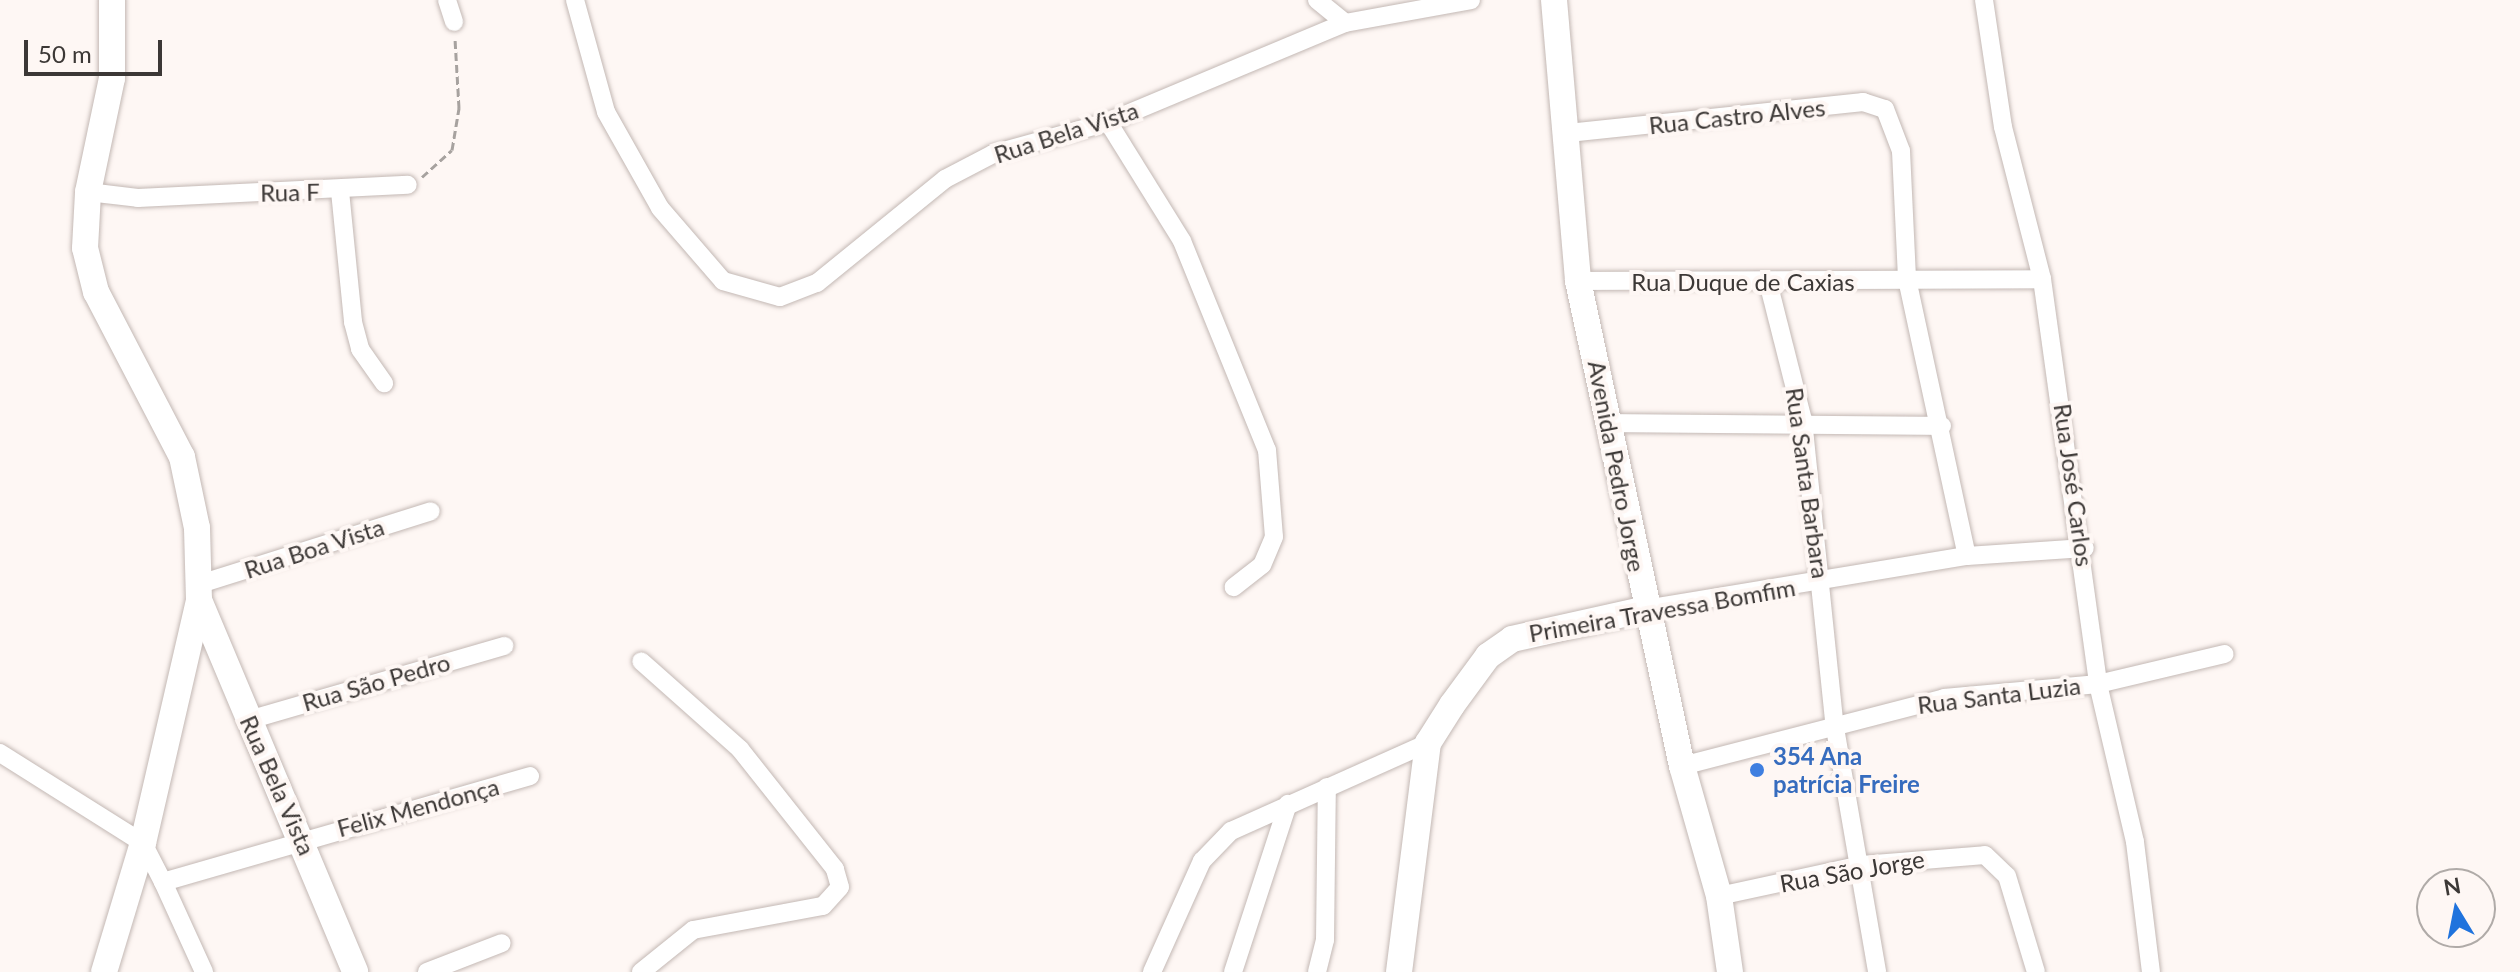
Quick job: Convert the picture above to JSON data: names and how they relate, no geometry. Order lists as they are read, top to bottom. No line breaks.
{"streets":{"street":["Rua Castro Alves","Rua Bela Vista","Rua F","Rua Duque de Caxias","Avenida Pedro Jorge","Rua Santa Barbara","Rua José Carlos","Rua Boa Vista","Primeira Travessa Bomfim","Rua São Pedro","Rua Santa Luzia","Felix Mendonça","Rua São Jorge"]},"crossings":[["Rua Castro Alves","Rua Duque de Caxias"],["Rua Castro Alves","Avenida Pedro Jorge"],["Rua Bela Vista","Rua Boa Vista"],["Rua Bela Vista","Rua São Pedro"],["Rua Bela Vista","Felix Mendonça"],["Rua Duque de Caxias","Avenida Pedro Jorge"],["Rua Duque de Caxias","Rua Santa Barbara"],["Rua Duque de Caxias","Rua José Carlos"],["Avenida Pedro Jorge","Primeira Travessa Bomfim"],["Avenida Pedro Jorge","Rua Santa Luzia"],["Avenida Pedro Jorge","Rua São Jorge"],["Rua Santa Barbara","Primeira Travessa Bomfim"],["Rua Santa Barbara","Rua Santa Luzia"],["Rua Santa Barbara","Rua São Jorge"],["Rua José Carlos","Primeira Travessa Bomfim"],["Rua José Carlos","Rua Santa Luzia"]],"places":["354 Ana patrícia Freire"],"scale_bar":"50 m","north":"top"}
